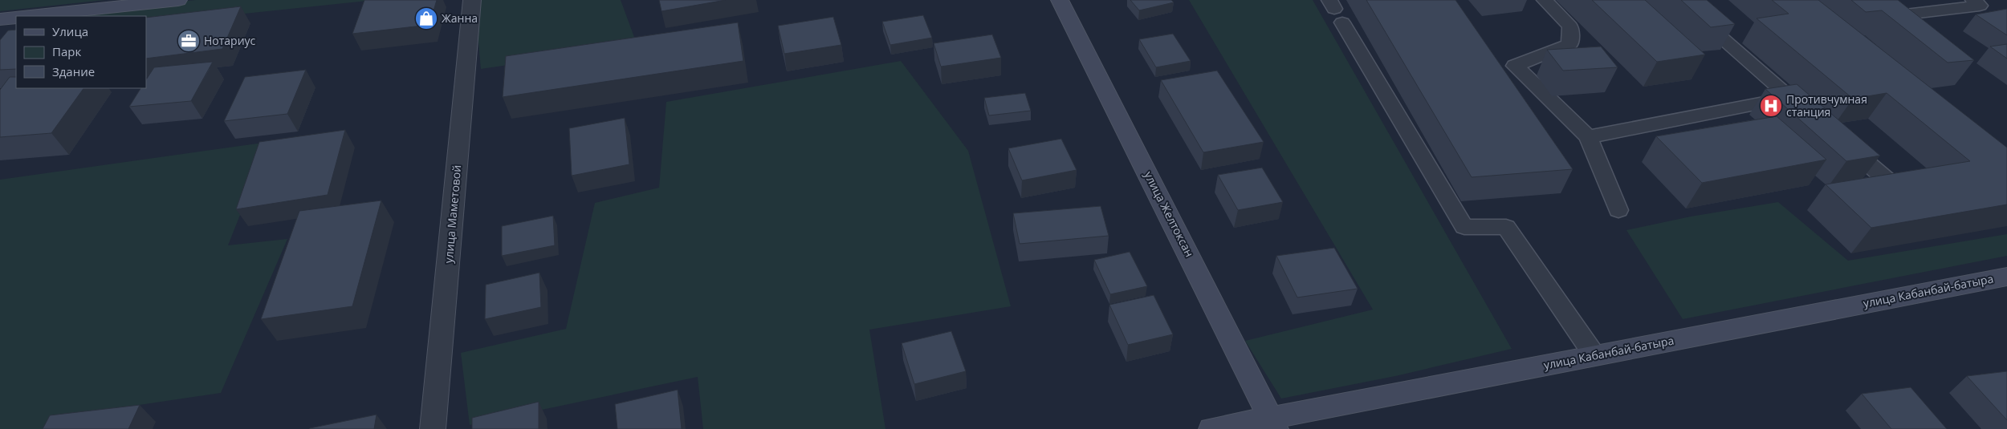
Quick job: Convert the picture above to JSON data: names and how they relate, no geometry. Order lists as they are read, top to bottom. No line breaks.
{"streets":{"main road":["улица Желтоксан","улица Кабанбай-батыра"],"street":["улица Маметовой"]},"crossings":[["улица Желтоксан","улица Кабанбай-батыра"]],"places":{"shop":["Жанна"],"office":["Нотариус"],"hospital":["Противчумная станция"]},"legend":["Улица","Парк","Здание"]}
